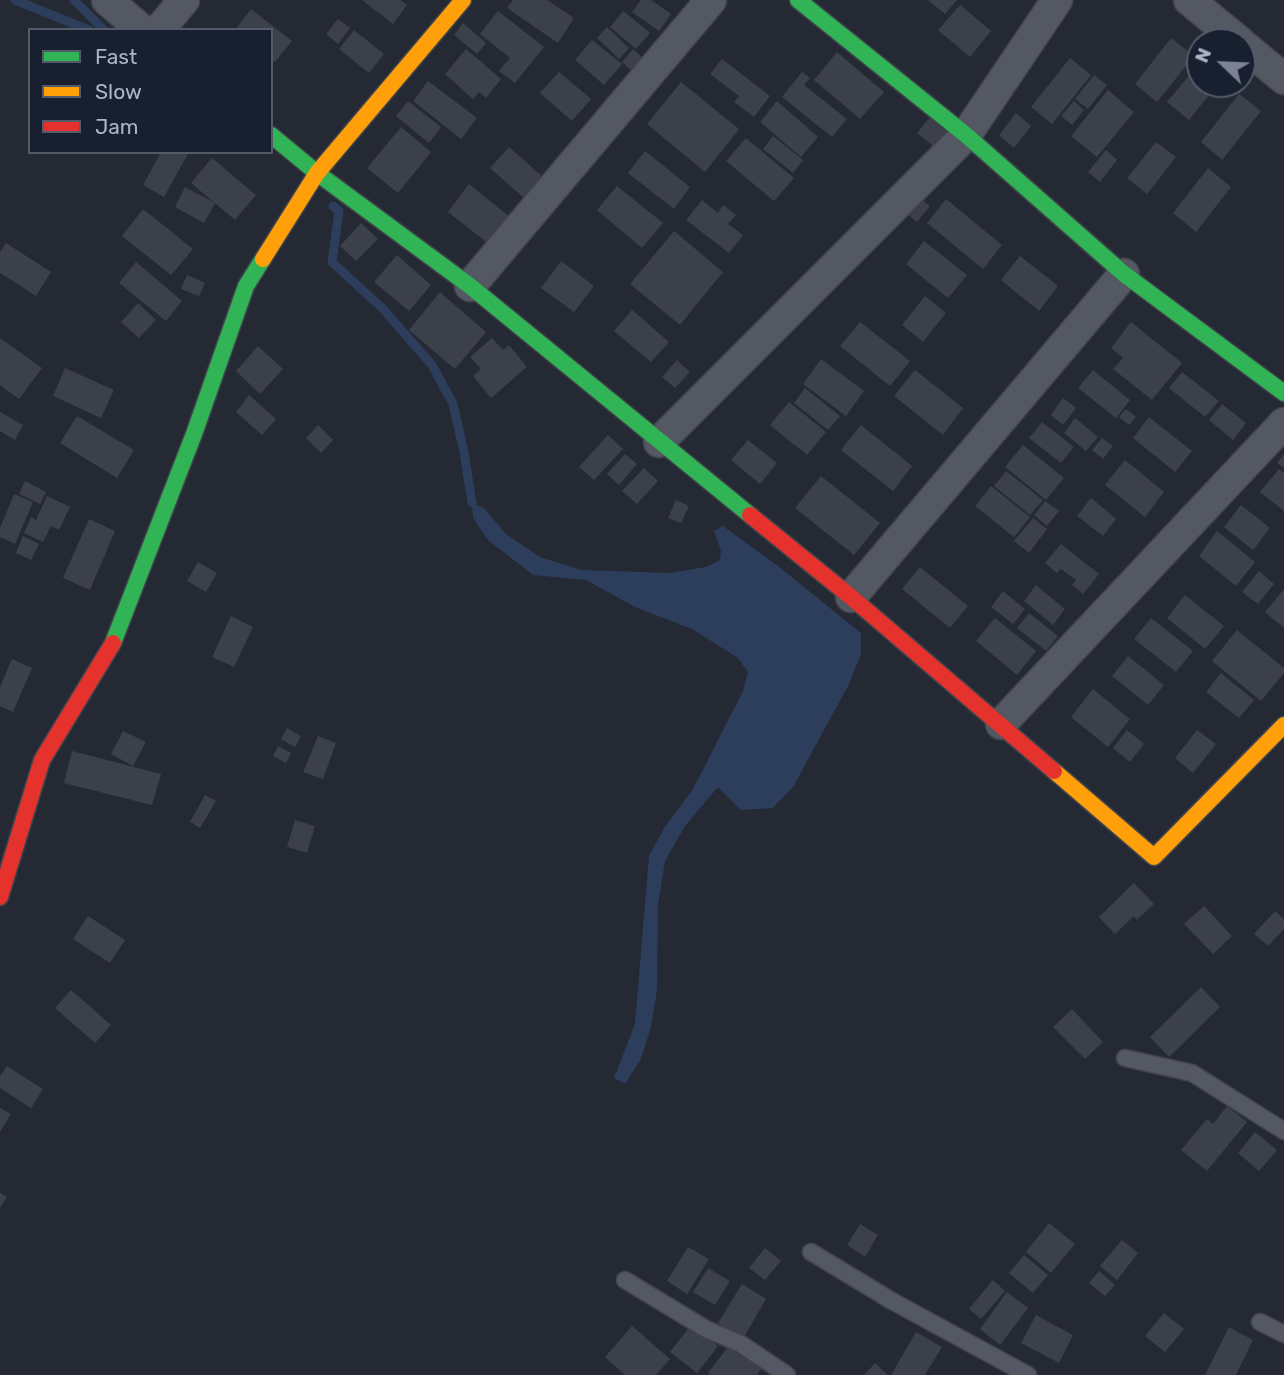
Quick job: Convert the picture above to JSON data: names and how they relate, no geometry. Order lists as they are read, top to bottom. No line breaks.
{"legend":["Fast","Slow","Jam"],"north":"top left"}
